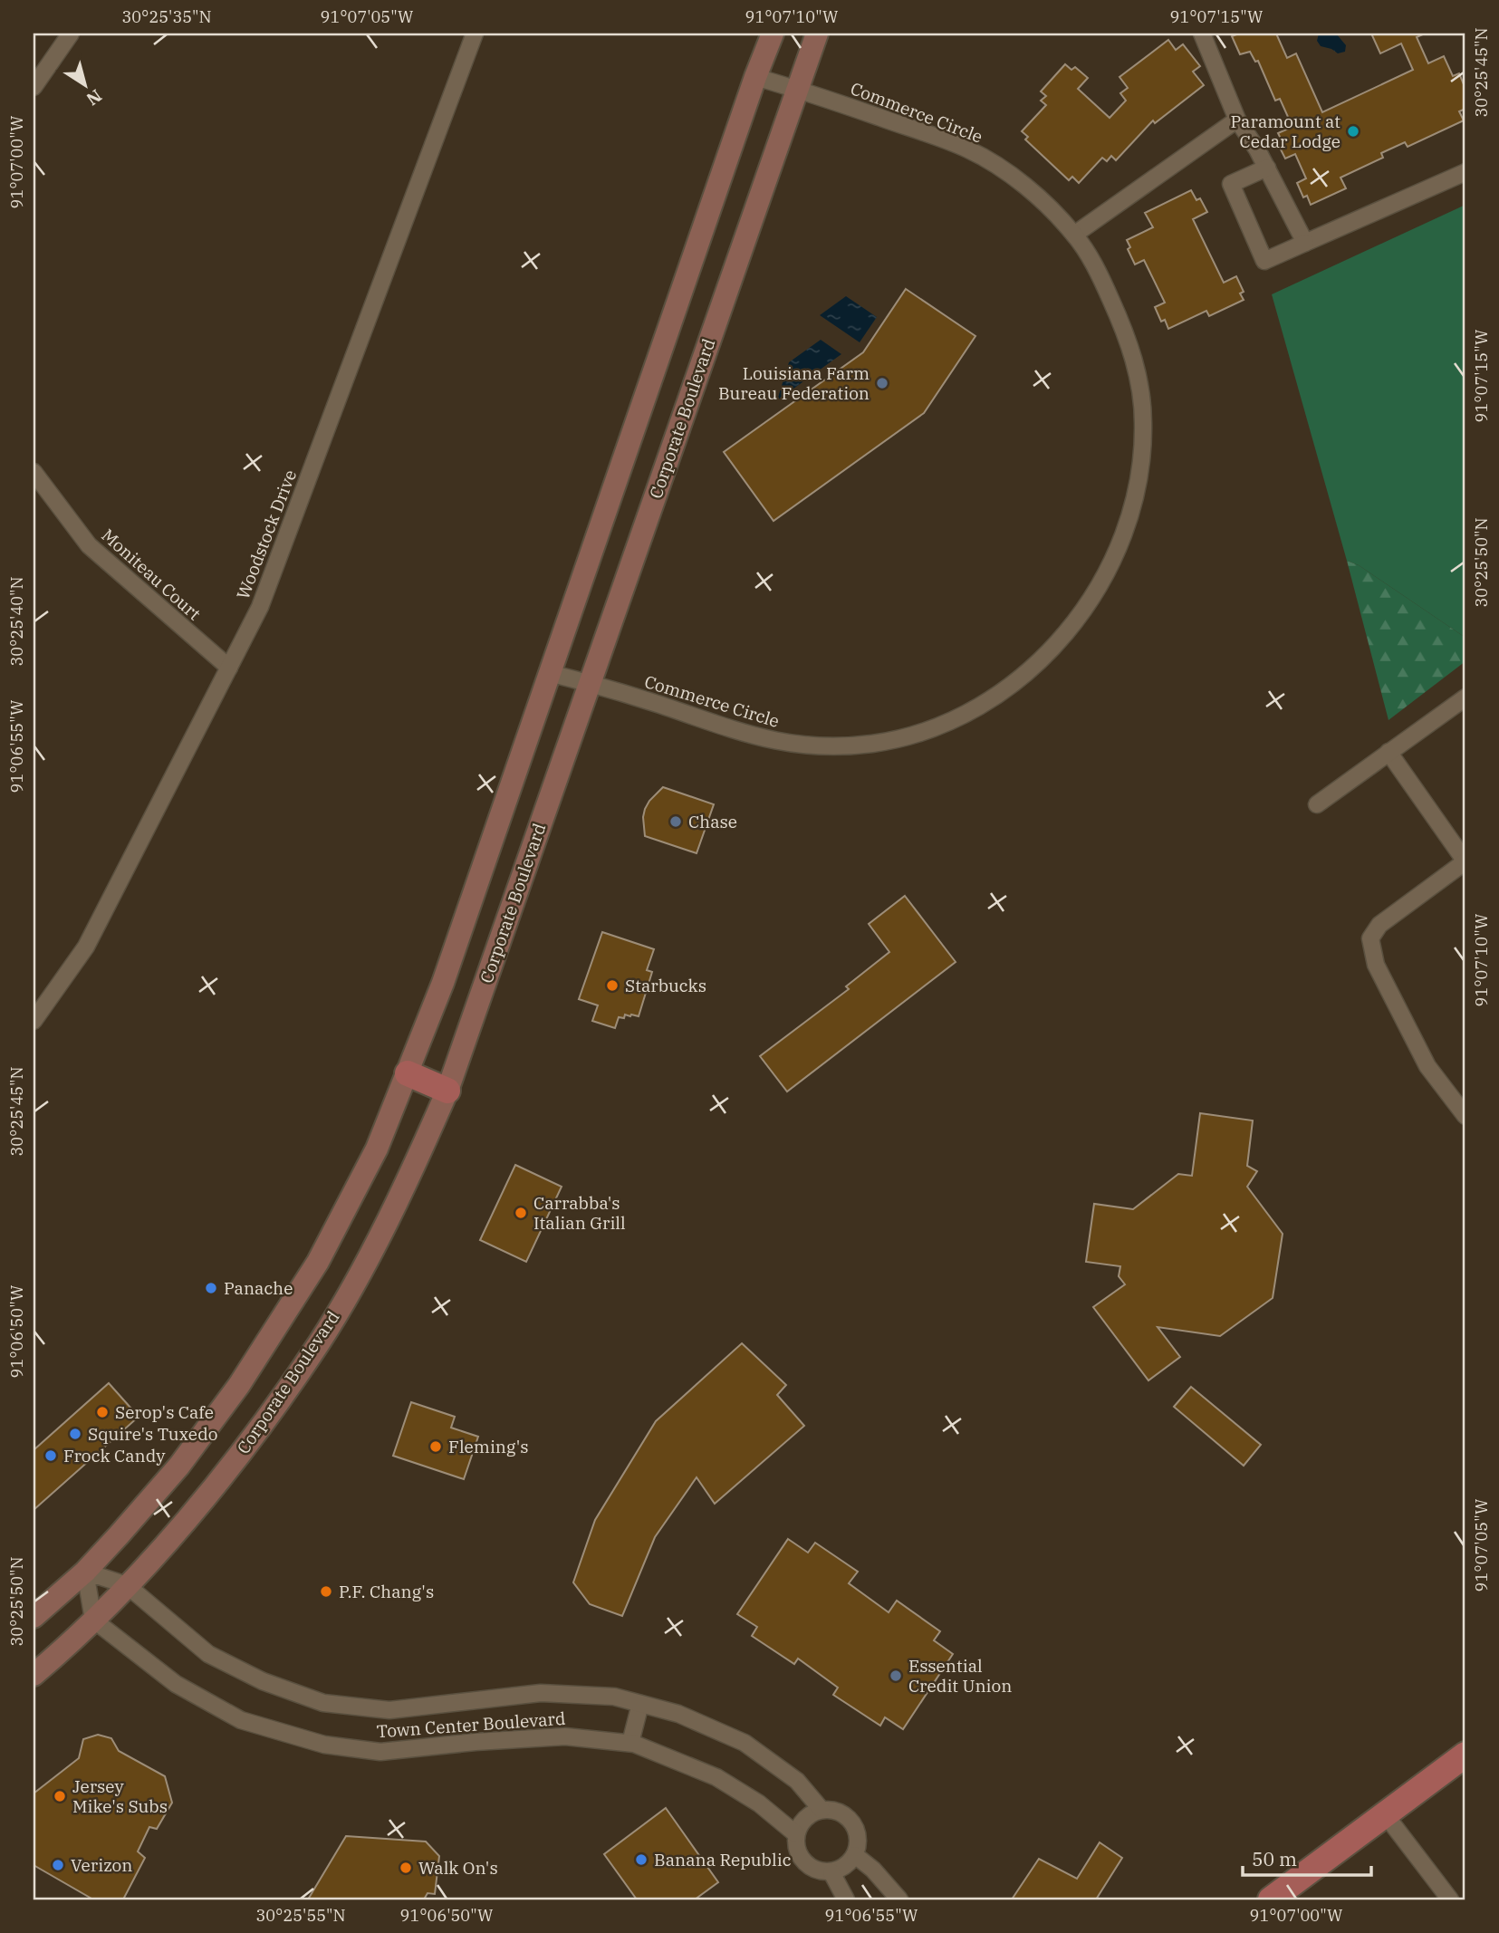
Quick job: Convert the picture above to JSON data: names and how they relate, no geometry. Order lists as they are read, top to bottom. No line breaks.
{"streets":{"street":["Commerce Circle","Corporate Boulevard","Woodstock Drive","Moniteau Court","Town Center Boulevard"]},"crossings":[["Commerce Circle","Corporate Boulevard"],["Corporate Boulevard","Town Center Boulevard"],["Woodstock Drive","Moniteau Court"]],"places":["Paramount at Cedar Lodge","Louisiana Farm Bureau Federation","Chase","Starbucks","Carrabba's Italian Grill","Panache","Serop's Cafe","Squire's Tuxedo","Fleming's","Frock Candy","P.F. Chang's","Essential Credit Union","Jersey Mike's Subs","Banana Republic","Verizon","Walk On's"],"scale_bar":"50 m","north":"bottom right","coordinates":["30°25'35\"N","91°07'05\"W","91°07'10\"W","91°07'15\"W","30°25'45\"N","91°07'00\"W","30°25'50\"N","30°25'40\"N","91°06'55\"W","91°06'50\"W","30°25'55\"N"]}
